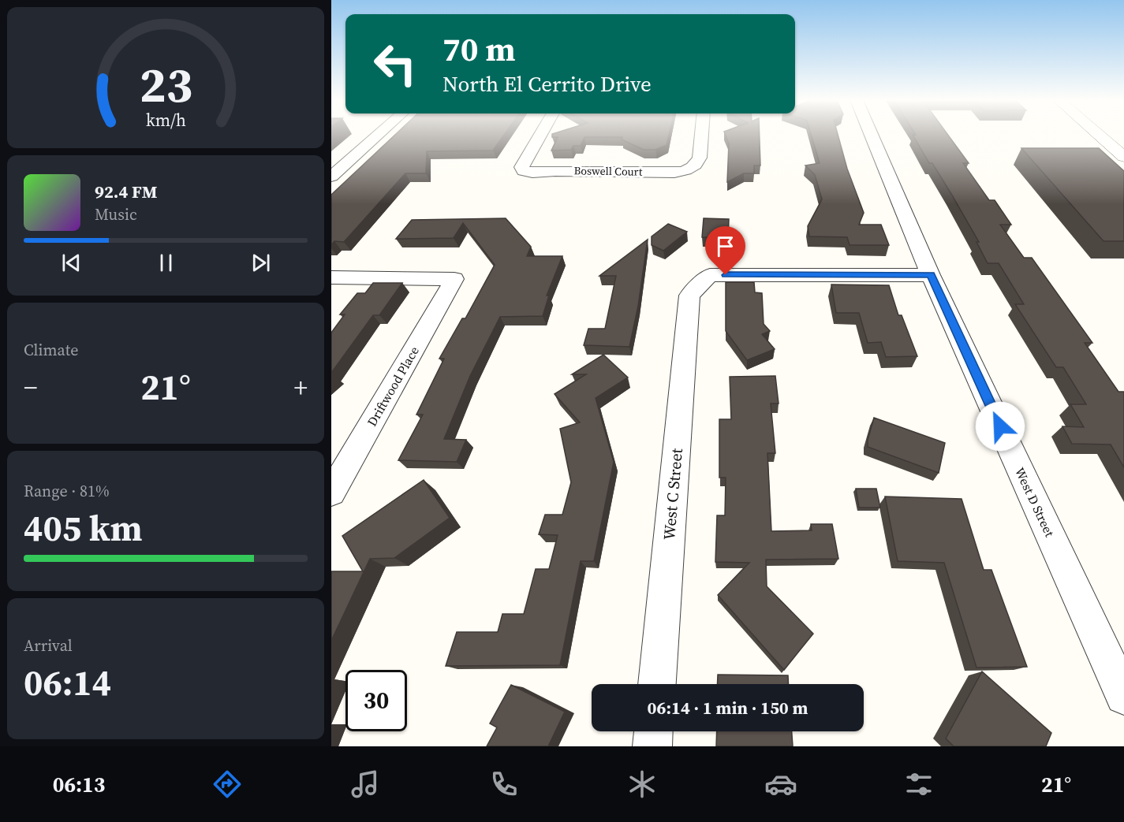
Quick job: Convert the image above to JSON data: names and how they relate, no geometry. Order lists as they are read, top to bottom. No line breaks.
{"streets":{"street":["Boswell Court","Driftwood Place","West C Street","West D Street"]},"crossings":[["West C Street","West D Street"]],"page":{"turn":["70 m","North El Cerrito Drive"],"song":["92.4 FM","Music"],"tile":["Climate",["Range · 81%","405 km"],["Arrival","06:14"]],"heat":["−","21°","+"],"limit":"30","trip":"06:14 · 1 min · 150 m","tabs":["06:13","21°"],"gauge":["23","km/h"]}}
